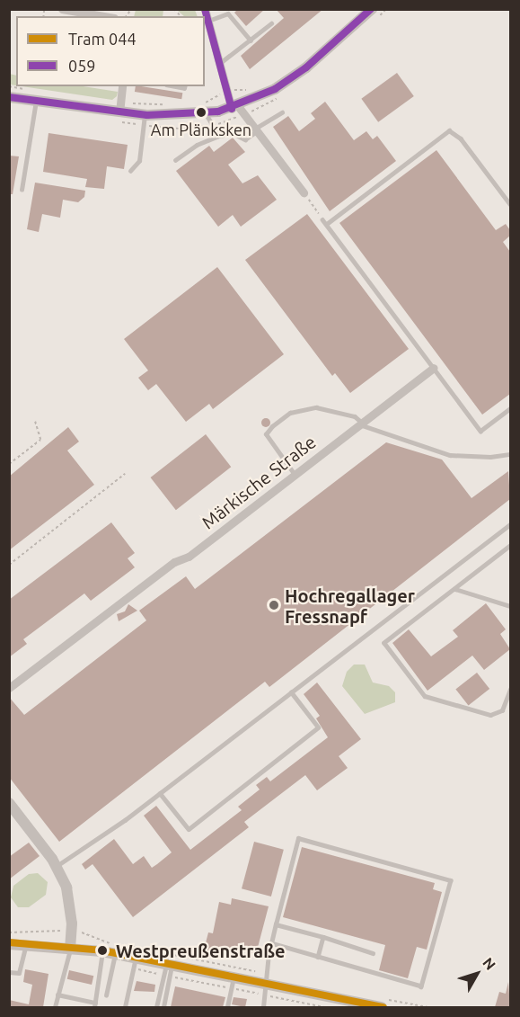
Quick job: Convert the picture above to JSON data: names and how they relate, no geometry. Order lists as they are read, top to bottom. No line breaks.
{"streets":{"street":["Märkische Straße"]},"places":["Am Plänksken","Hochregallager Fressnapf","Westpreußenstraße"],"lines":["transit line 059","tram line 044"],"legend":["Tram 044","059"],"north":"top right"}
